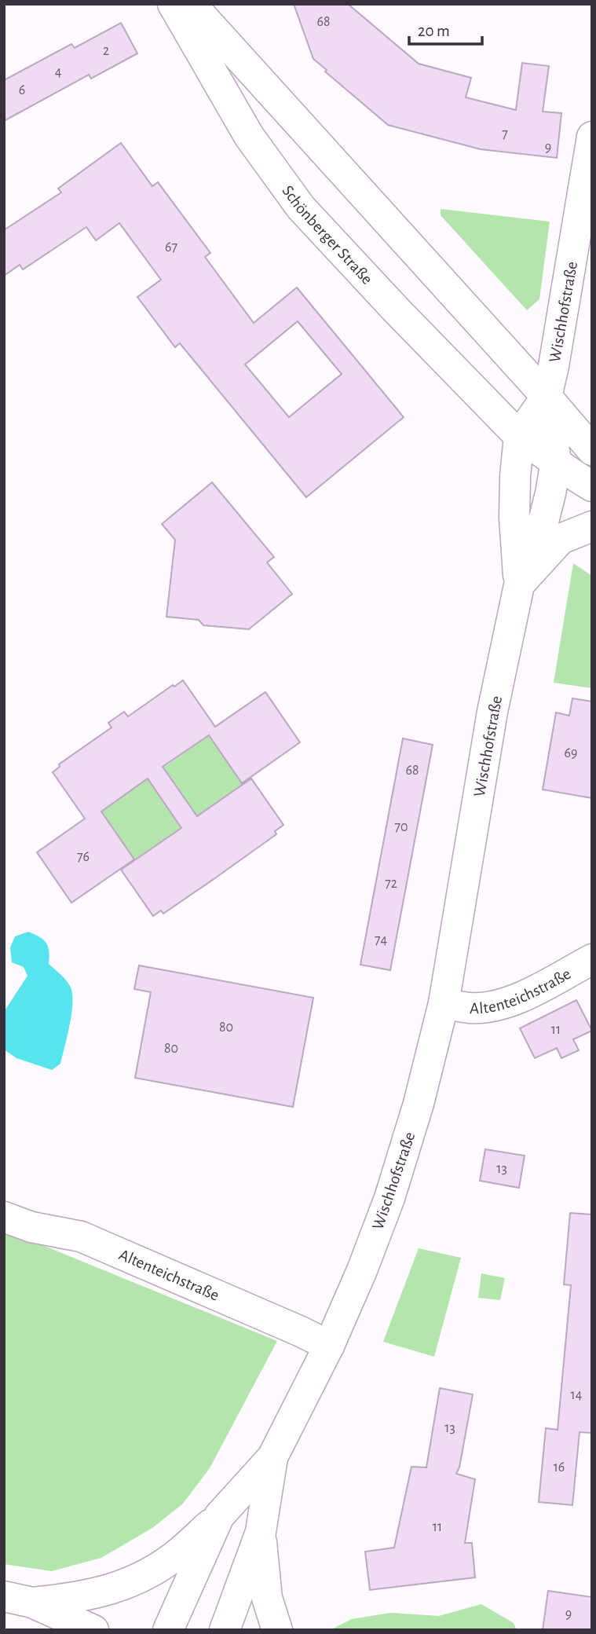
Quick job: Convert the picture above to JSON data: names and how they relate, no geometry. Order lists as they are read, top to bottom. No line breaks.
{"streets":{"main road":["Schönberger Straße","Wischhofstraße","Altenteichstraße"]},"crossings":[["Schönberger Straße","Wischhofstraße"],["Wischhofstraße","Altenteichstraße"]],"house_numbers":["68","2","4","6","7","9","67","69","68","70","76","72","74","80","11","80","13","14","13","16","11","9"],"scale_bar":"20 m"}
